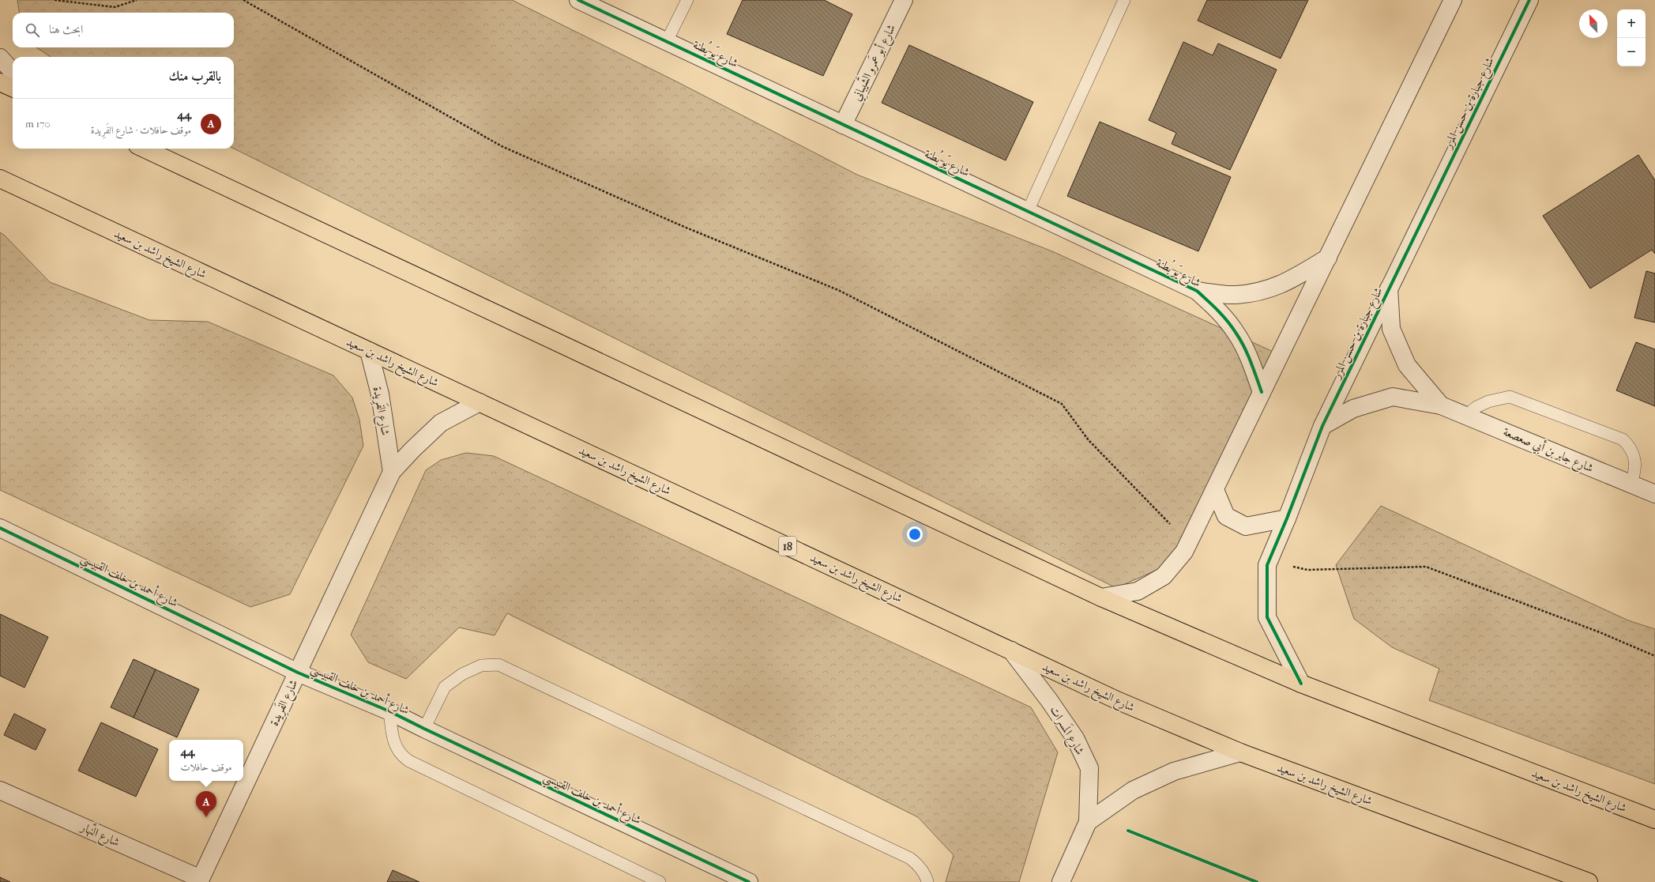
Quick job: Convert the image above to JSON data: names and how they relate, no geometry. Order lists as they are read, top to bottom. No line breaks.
{"streets":{"main road":["شارع الشيخ راشد بن سعيد","18"],"street":["شارع يَو بُطنة","شارع أبو عَمرو الشَّيبانِي","شارع جبارة بن حسن المرر","شارع الفَرِيدة","شارع جابر بن أبي صعصعة","شارع أحمد بن خلف القبيسي","شارع المَسرات","شارع النَّهار"]},"crossings":[["شارع يَو بُطنة","شارع أبو عَمرو الشَّيبانِي"],["شارع جبارة بن حسن المرر","شارع الشيخ راشد بن سعيد"],["شارع جبارة بن حسن المرر","شارع جابر بن أبي صعصعة"],["شارع الشيخ راشد بن سعيد","شارع الفَرِيدة"],["شارع الشيخ راشد بن سعيد","شارع المَسرات"],["شارع الفَرِيدة","شارع أحمد بن خلف القبيسي"],["شارع الفَرِيدة","شارع النَّهار"]],"north":"top left","page":{"map_buttons":["+","−"],"search":"ابحث هنا","heading":"بالقرب منك","list":[{"mark":"A","name":"44","note":"موقف حافلات · شارع الفَرِيدة","value":"170 m"}],"popup":["44","موقف حافلات"],"pins":"A"}}
